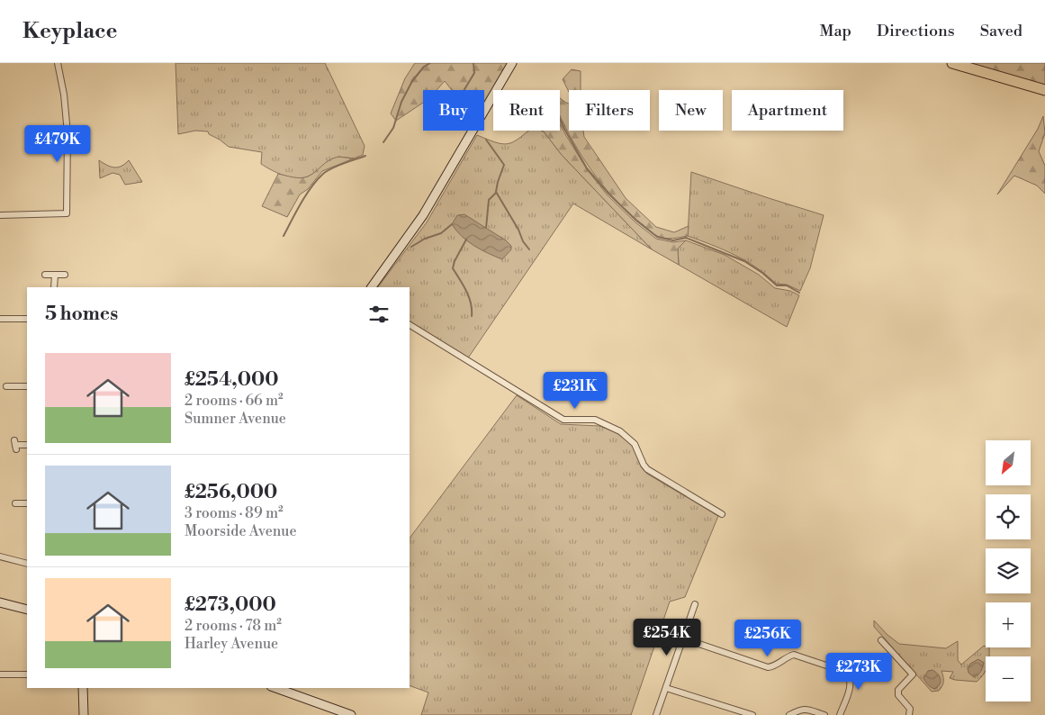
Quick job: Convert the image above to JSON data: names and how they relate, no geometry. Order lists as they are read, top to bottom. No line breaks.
{"north":"bottom left","page":{"header":"Keyplace","nav":["Map","Directions","Saved"],"chip":["Buy","Rent","Filters","New","Apartment"],"price":["£479K","£231K","£254K","£256K","£273K"],"heading":"5 homes","list":[{"name":"£254,000","note":"2 rooms · 66 m² · Sumner Avenue"},{"name":"£256,000","note":"3 rooms · 89 m² · Moorside Avenue"},{"name":"£273,000","note":"2 rooms · 78 m² · Harley Avenue"}],"map_buttons":["+","−"]}}
